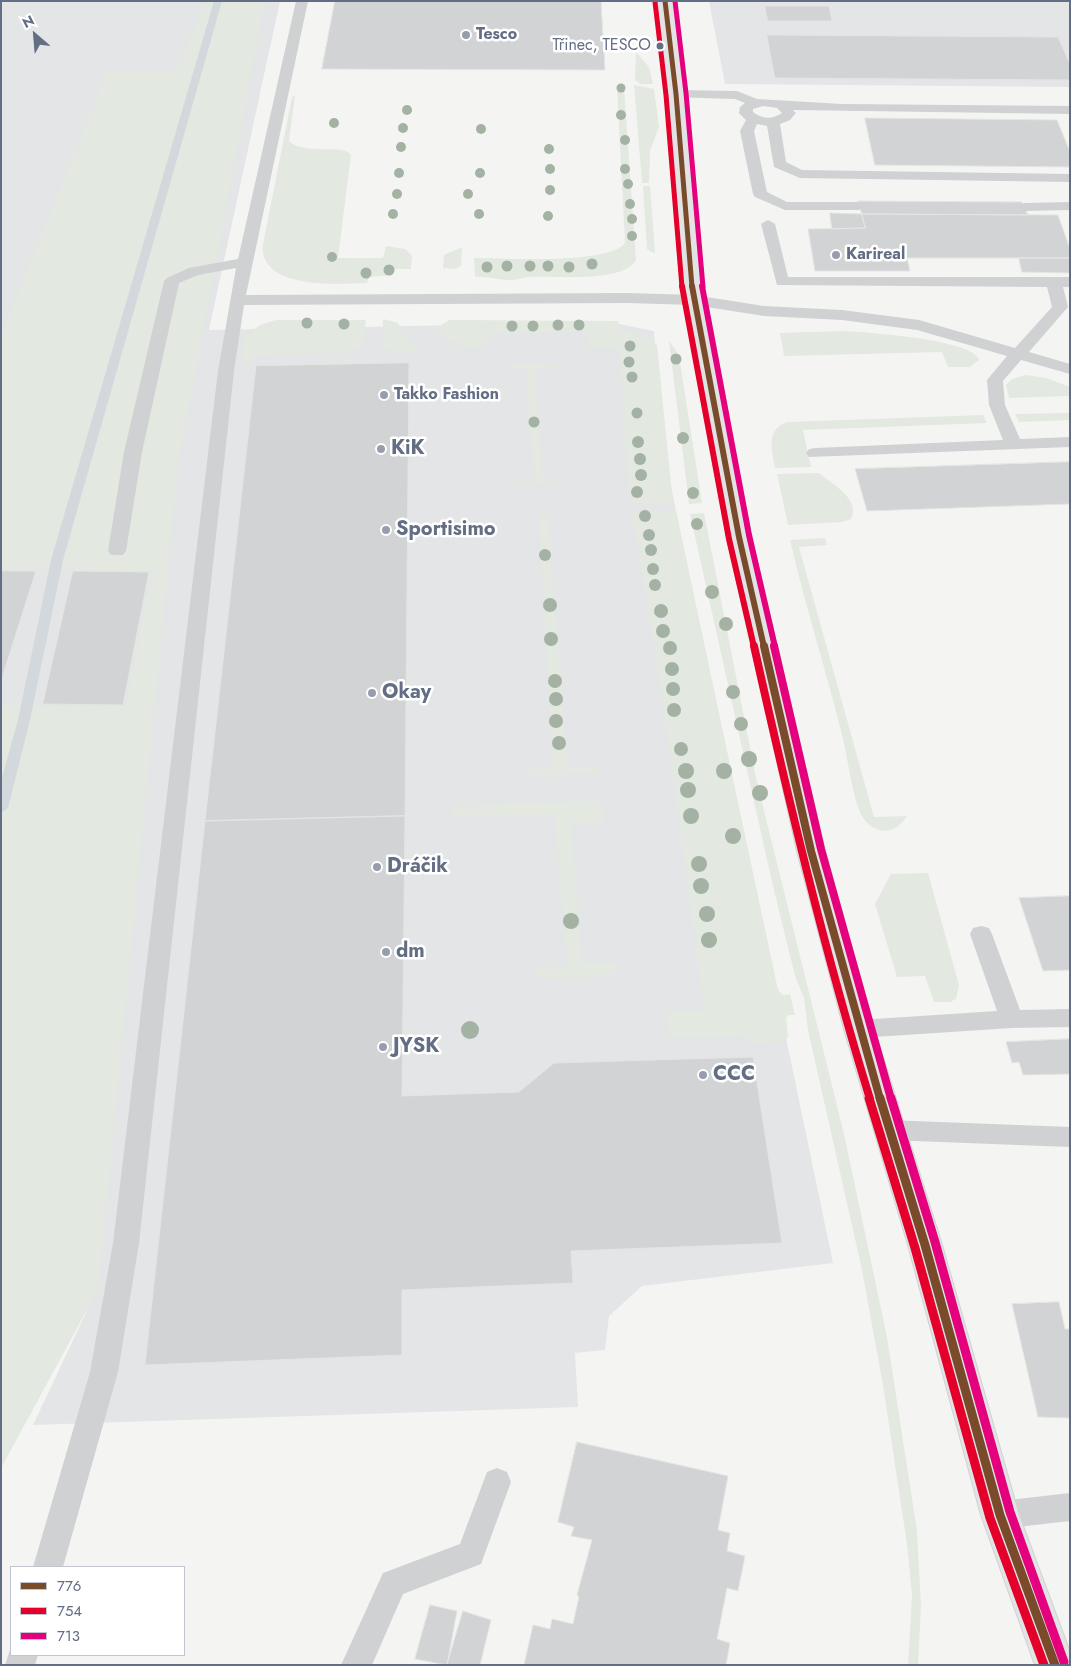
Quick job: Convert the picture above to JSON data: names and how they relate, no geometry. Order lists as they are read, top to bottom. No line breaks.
{"places":["Tesco","Třinec, TESCO","Karireal","Takko Fashion","KiK","Sportisimo","Okay","Dráčik","dm","JYSK","CCC"],"lines":["transit line 776","transit line 713","transit line 754"],"legend":["776","754","713"],"north":"top left"}
